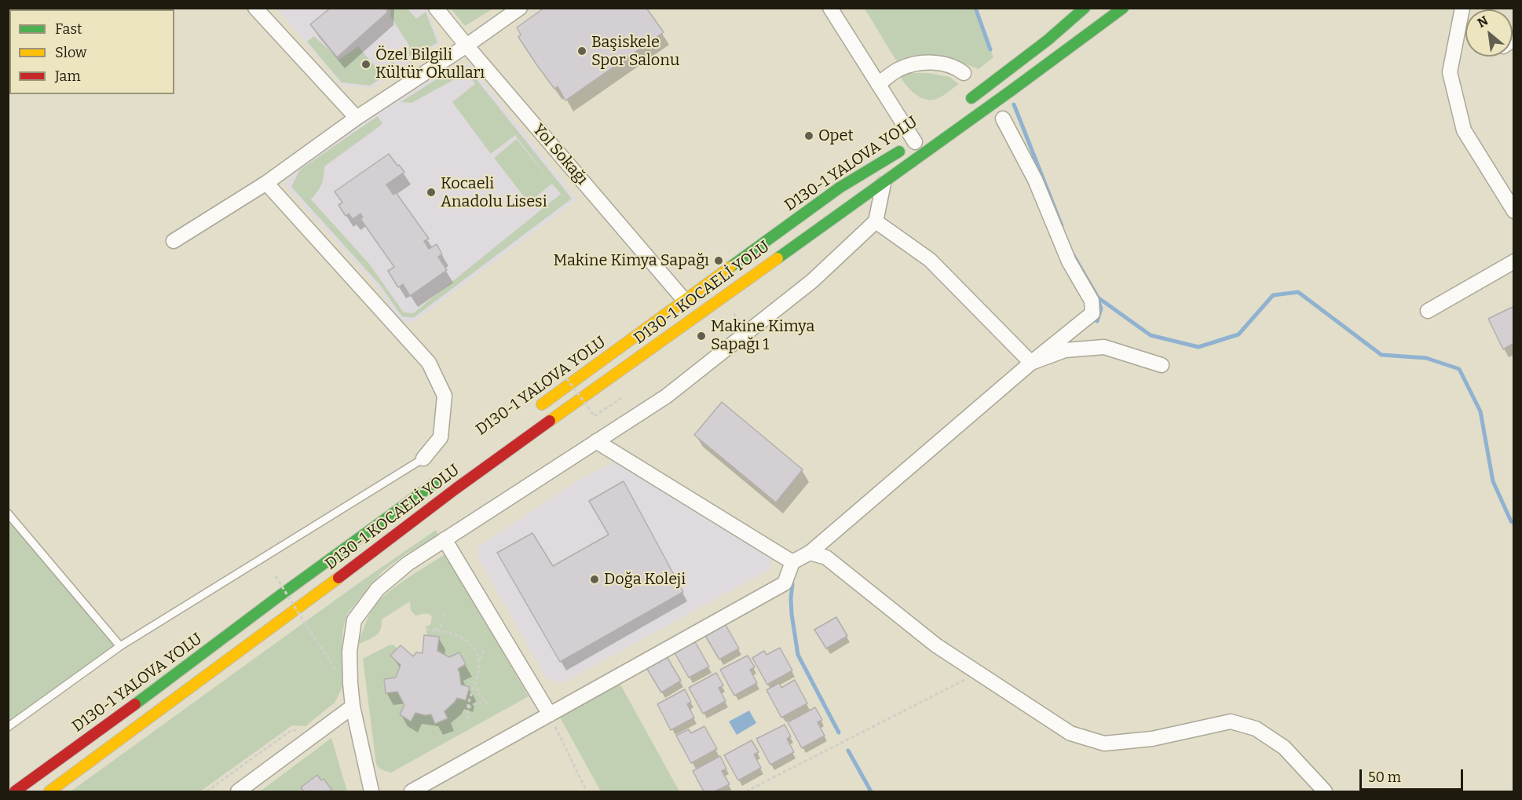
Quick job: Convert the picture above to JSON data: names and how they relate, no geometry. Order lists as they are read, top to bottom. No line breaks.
{"streets":{"highway":["D130-1 YALOVA YOLU","D130-1 KOCAELİ YOLU"],"street":["Yol Sokağı"]},"crossings":[["Yol Sokağı","D130-1 YALOVA YOLU"]],"places":["Başiskele Spor Salonu","Özel Bilgili Kültür Okulları","Opet","Kocaeli Anadolu Lisesi","Makine Kimya Sapağı","Makine Kimya Sapağı 1","Doğa Koleji"],"legend":["Fast","Slow","Jam"],"scale_bar":"50 m","north":"top left"}
